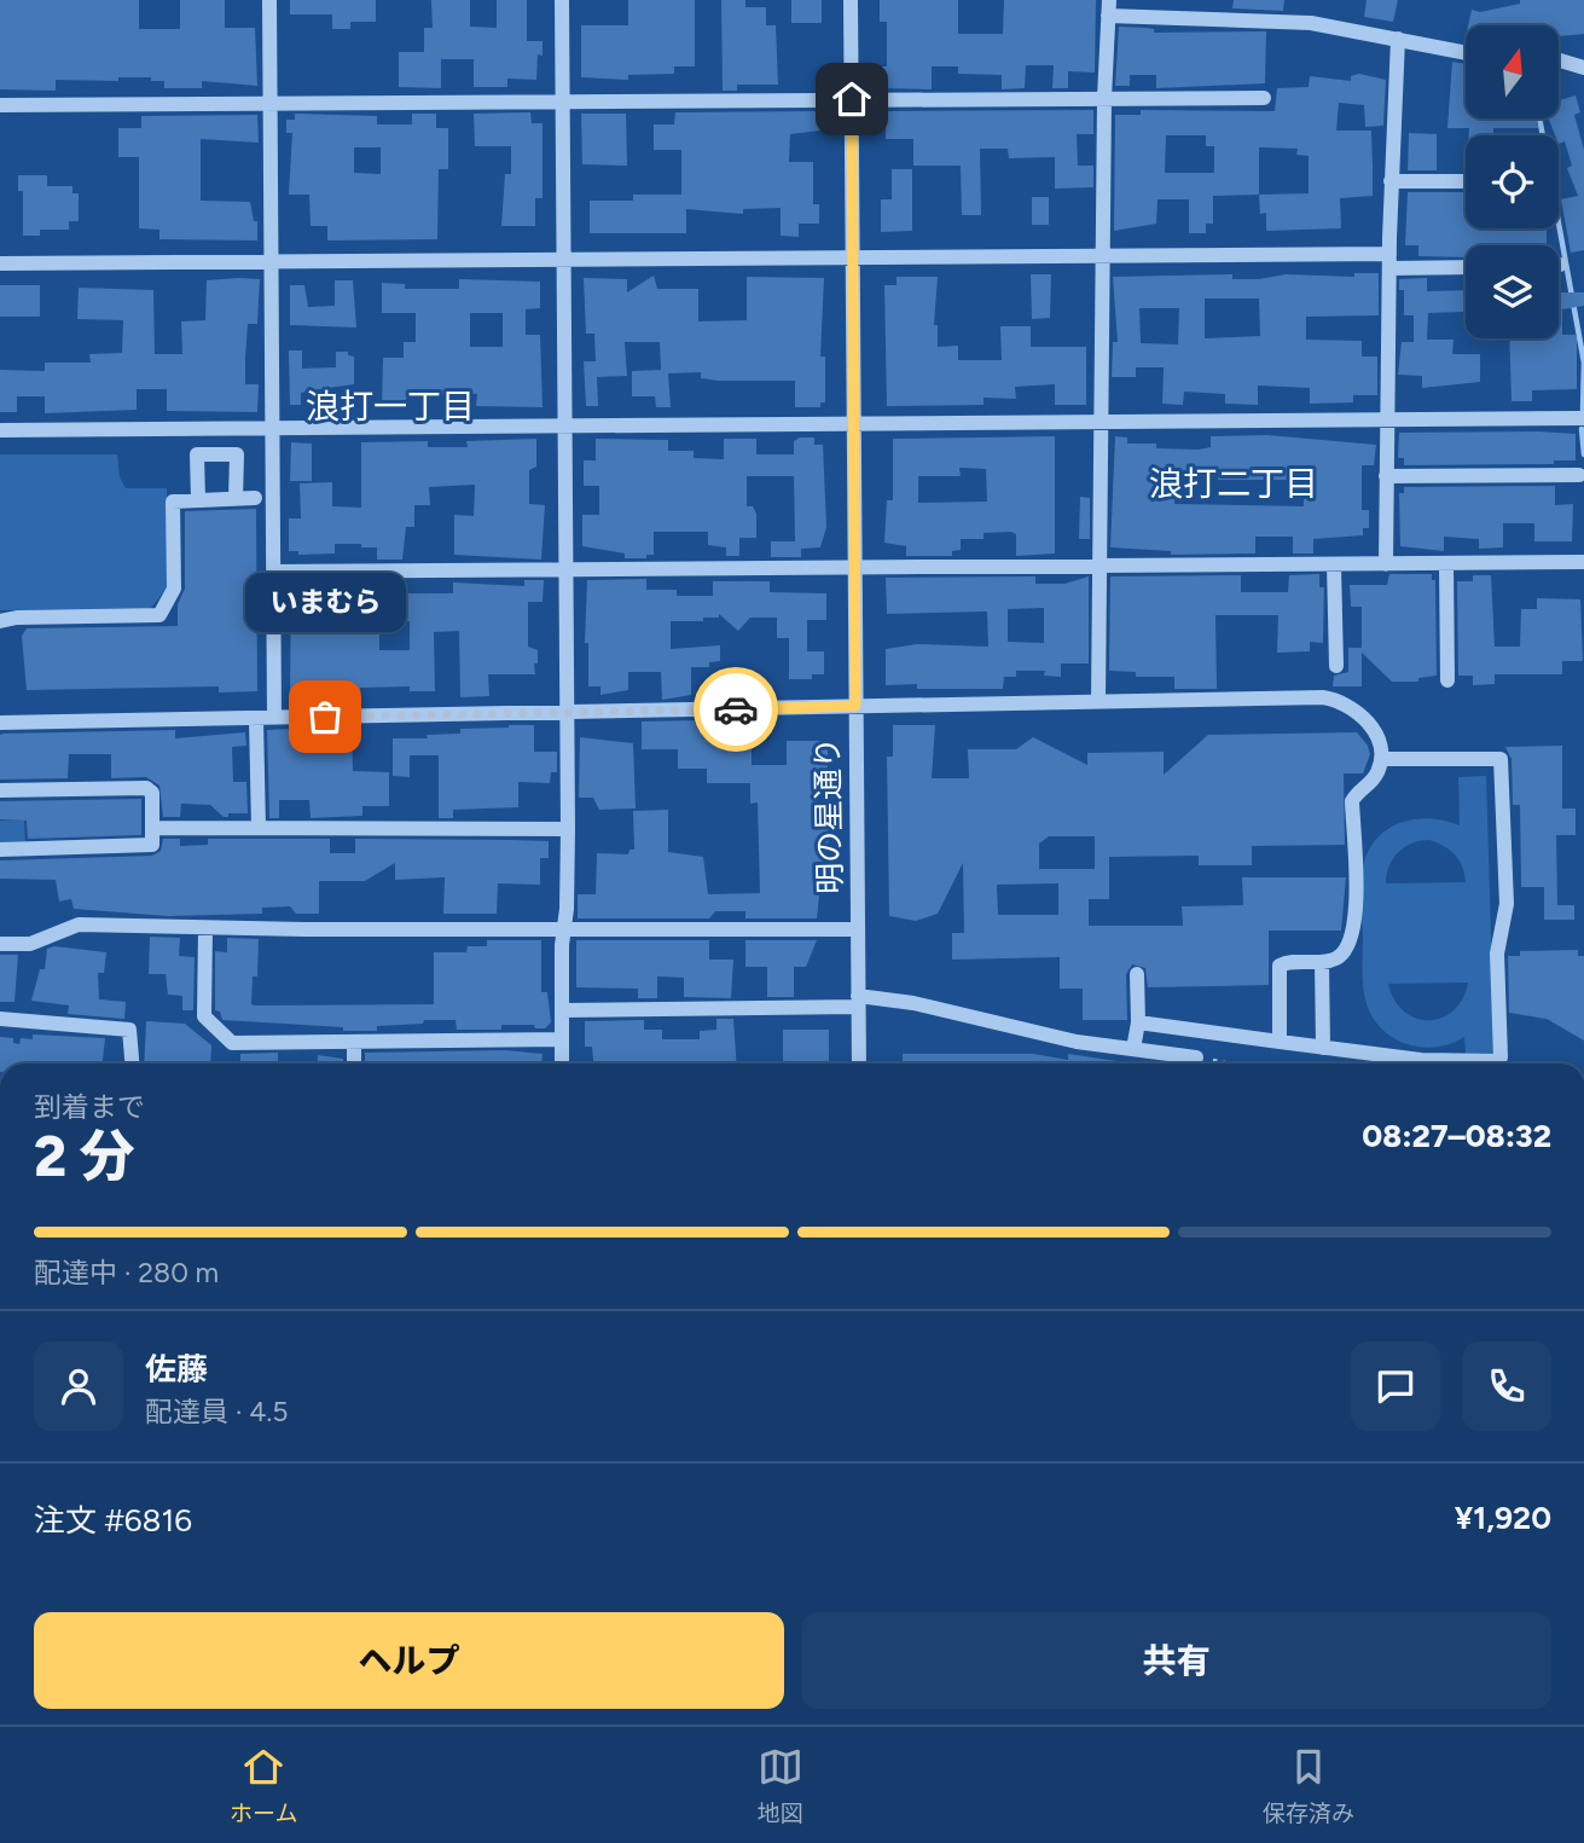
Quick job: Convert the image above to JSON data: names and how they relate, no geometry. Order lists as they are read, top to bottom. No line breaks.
{"streets":{"street":["明の星通り"]},"districts":["浪打一丁目","浪打二丁目"],"places":["いまむら"],"north":"top","page":{"bubble":"いまむら","heading":["2 分","到着まで","08:27–08:32"],"panel":["佐藤","配達員 · 4.5","注文 #6816","¥1,920"],"bar":"配達中 · 280 m","buttons":["ヘルプ","共有"],"tabs":["ホーム","地図","保存済み"]}}
